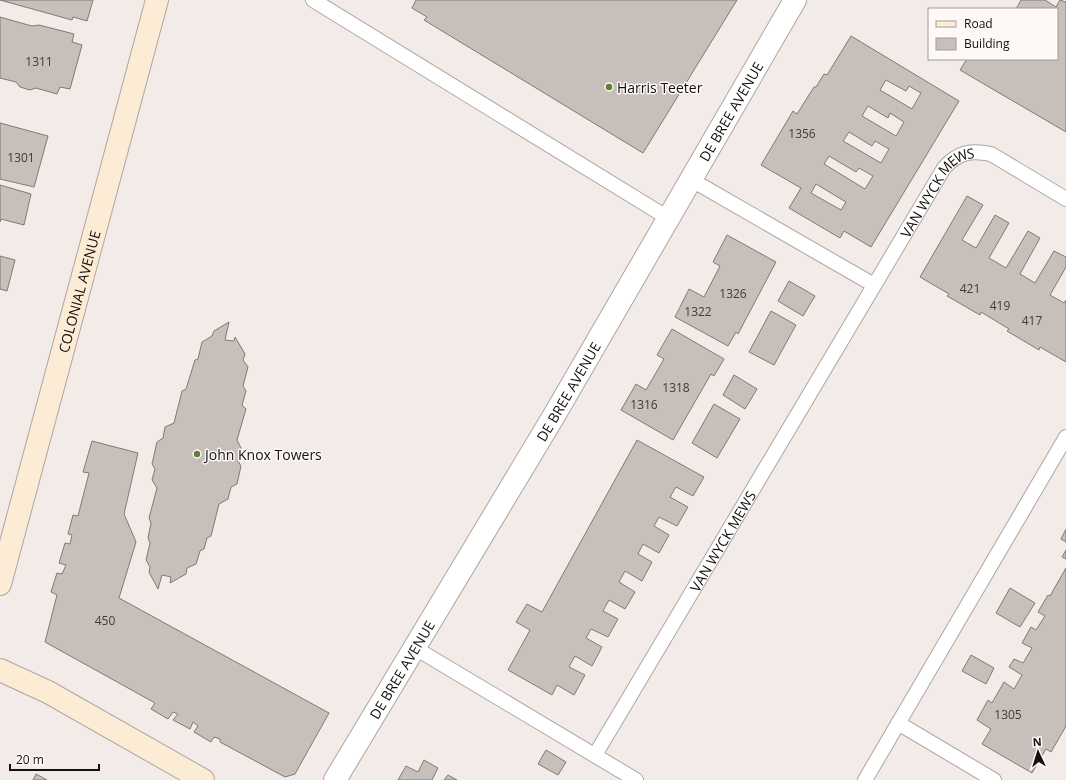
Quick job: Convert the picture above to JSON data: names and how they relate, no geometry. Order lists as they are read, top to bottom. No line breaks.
{"streets":{"street":["DE BREE AVENUE","COLONIAL AVENUE"],"lane":["VAN WYCK MEWS"]},"places":["Harris Teeter","John Knox Towers"],"house_numbers":["1311","1356","1301","421","1326","419","1322","417","1318","1316","450","1305"],"legend":["Road","Building"],"scale_bar":"20 m","north":"top"}
